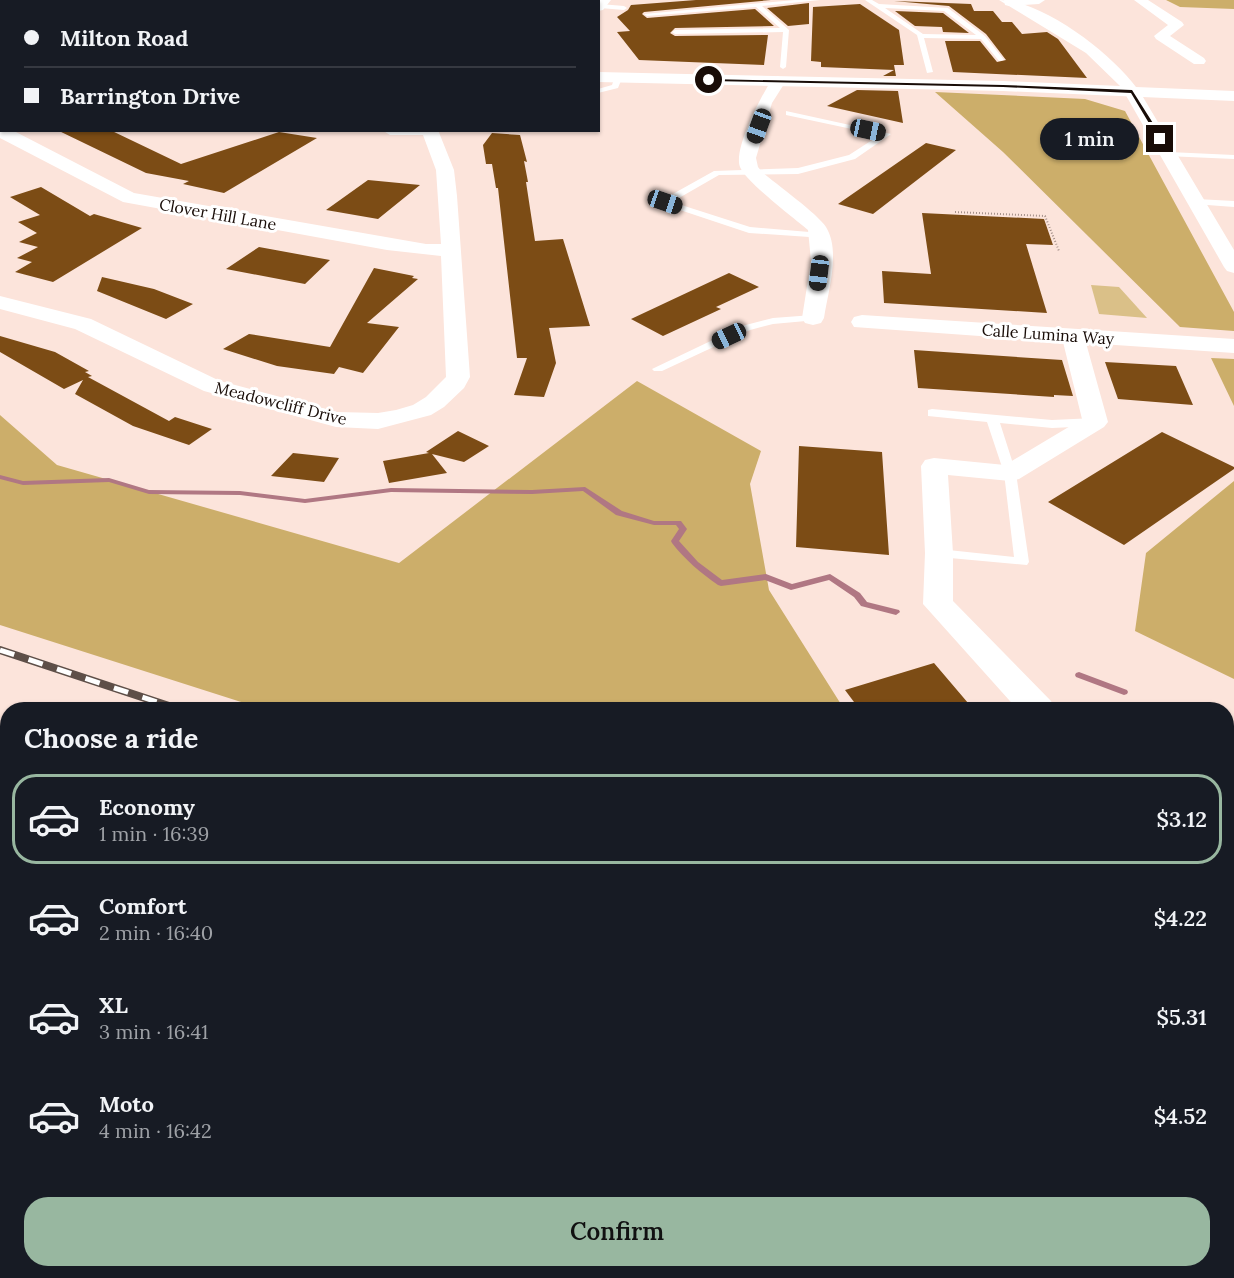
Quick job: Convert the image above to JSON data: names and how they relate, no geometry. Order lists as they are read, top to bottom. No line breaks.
{"streets":{"street":["Clover Hill Lane","Calle Lumina Way","Meadowcliff Drive"]},"crossings":[["Clover Hill Lane","Meadowcliff Drive"]],"page":{"banner":["Milton Road","Barrington Drive"],"bubble":"1 min","heading":"Choose a ride","list":[{"name":"Economy","note":"1 min · 16:39","value":"$3.12"},{"name":"Comfort","note":"2 min · 16:40","value":"$4.22"},{"name":"XL","note":"3 min · 16:41","value":"$5.31"},{"name":"Moto","note":"4 min · 16:42","value":"$4.52"}],"buttons":"Confirm"}}
